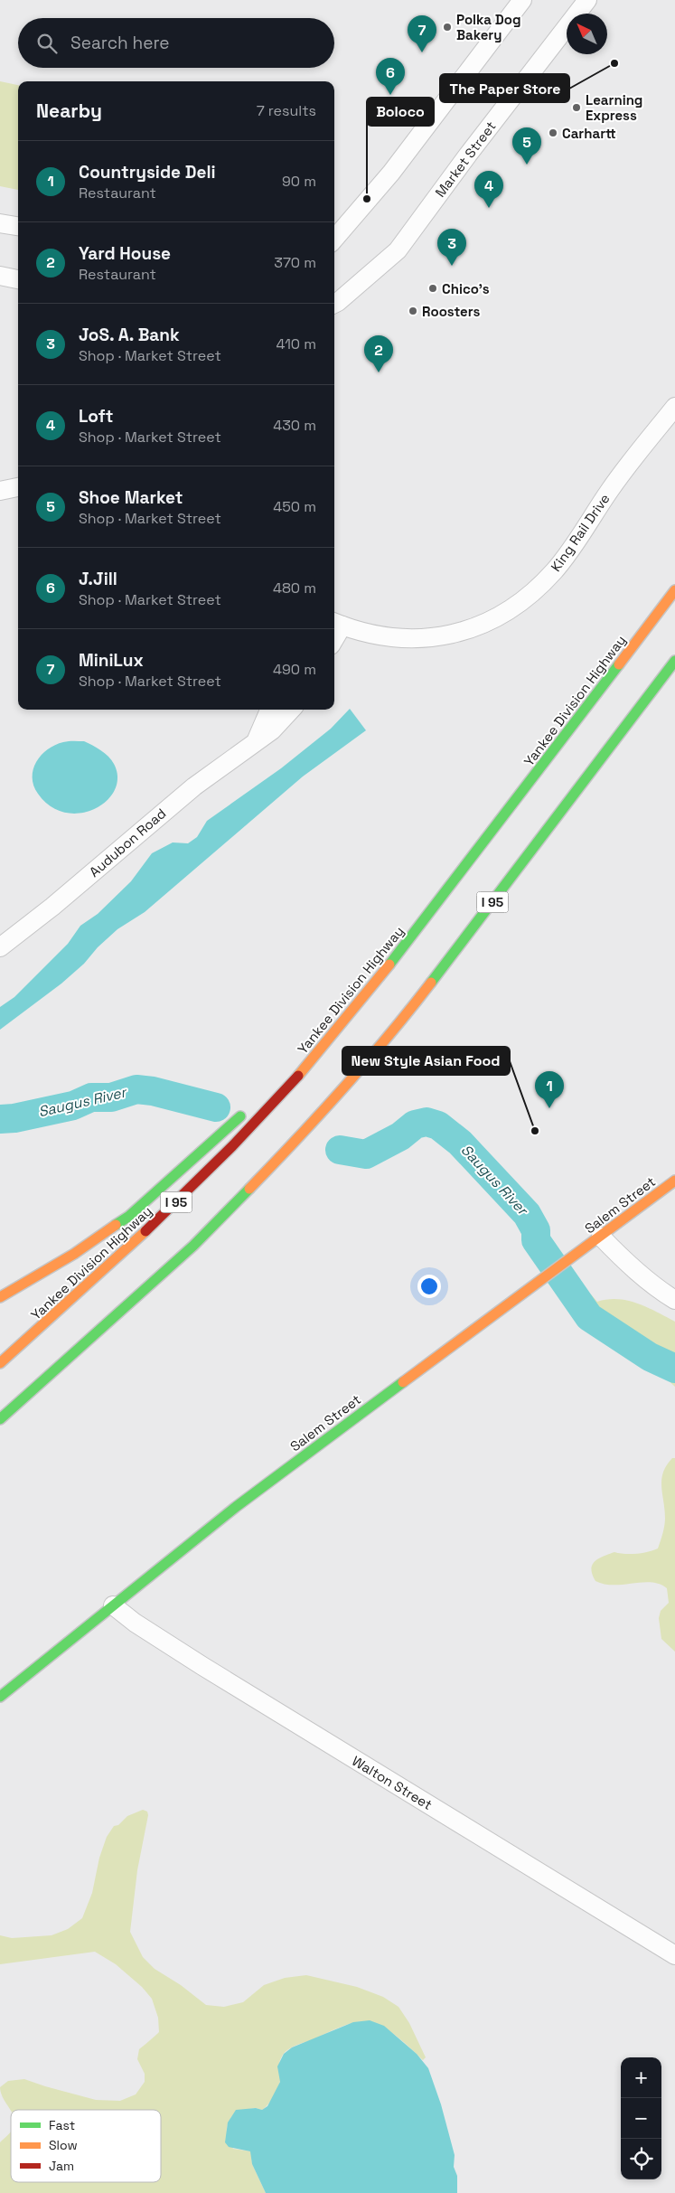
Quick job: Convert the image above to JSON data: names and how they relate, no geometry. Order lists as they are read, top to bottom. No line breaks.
{"streets":{"main road":["Yankee Division Highway","I 95","Salem Street"],"street":["Market Street","King Rail Drive","Audubon Road","Walton Street"]},"crossings":[["Salem Street","Walton Street"]],"water":["Saugus River"],"places":["Polka Dog Bakery","The Paper Store","Learning Express","Carhartt","Boloco","Chico's","Roosters","New Style Asian Food"],"legend":["Fast","Slow","Jam"],"north":"top left","page":{"pins":["7","6","5","4","3","2","1"],"search":"Search here","heading":["Nearby","7 results"],"list":[{"mark":"1","name":"Countryside Deli","note":"Restaurant","value":"90 m"},{"mark":"2","name":"Yard House","note":"Restaurant","value":"370 m"},{"mark":"3","name":"JoS. A. Bank","note":"Shop · Market Street","value":"410 m"},{"mark":"4","name":"Loft","note":"Shop · Market Street","value":"430 m"},{"mark":"5","name":"Shoe Market","note":"Shop · Market Street","value":"450 m"},{"mark":"6","name":"J.Jill","note":"Shop · Market Street","value":"480 m"},{"mark":"7","name":"MiniLux","note":"Shop · Market Street","value":"490 m"}],"map_buttons":["+","−"]}}
